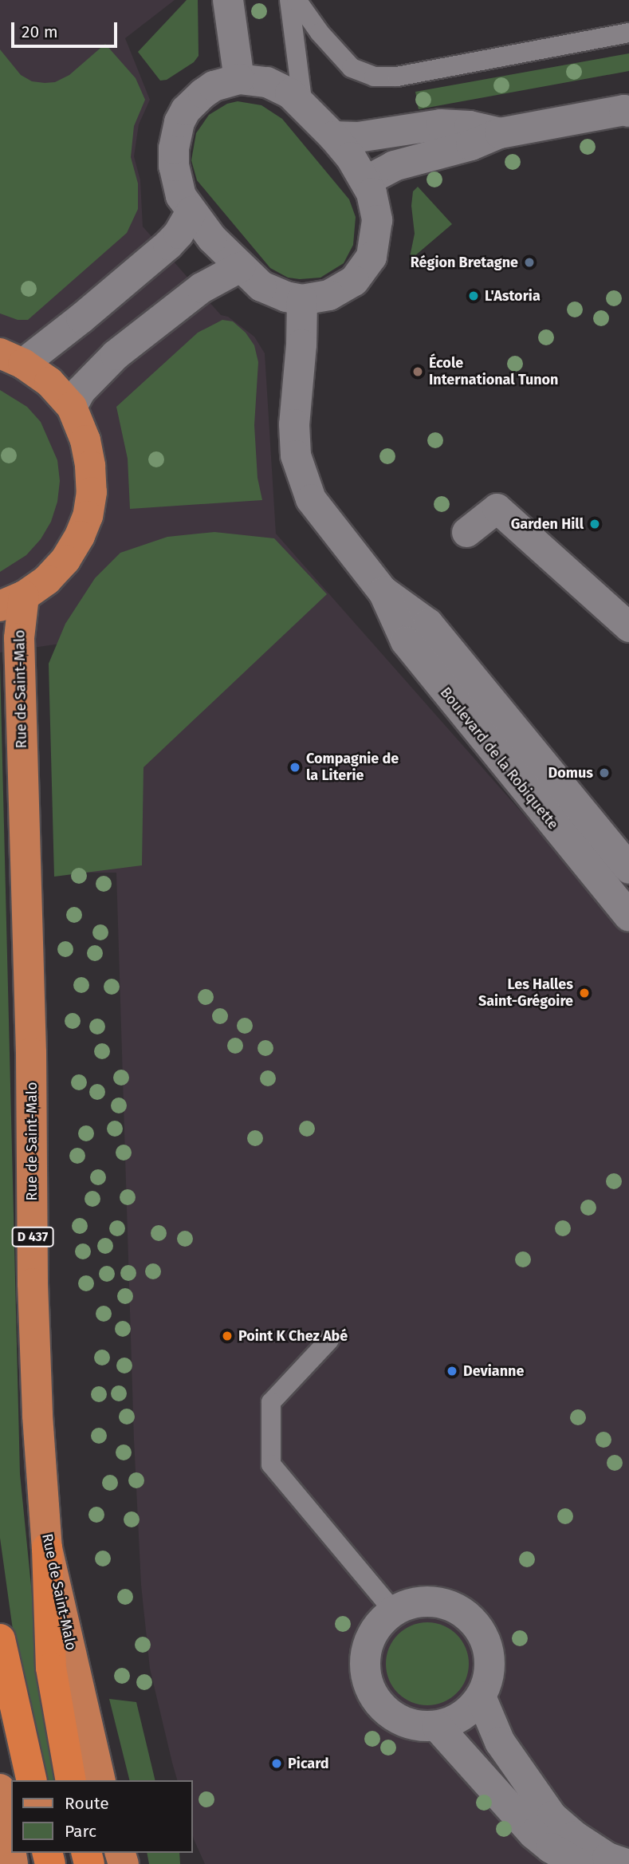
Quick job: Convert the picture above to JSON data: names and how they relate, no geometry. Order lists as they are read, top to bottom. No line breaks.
{"streets":{"highway":["D 437"],"main road":["Rue de Saint-Malo","Boulevard de la Robiquette"]},"crossings":[["Rue de Saint-Malo","D 437"]],"places":["Région Bretagne","L'Astoria","École International Tunon","Garden Hill","Compagnie de la Literie","Domus","Les Halles Saint-Grégoire","Point K Chez Abé","Devianne","Picard"],"legend":["Route","Parc"],"scale_bar":"20 m"}
